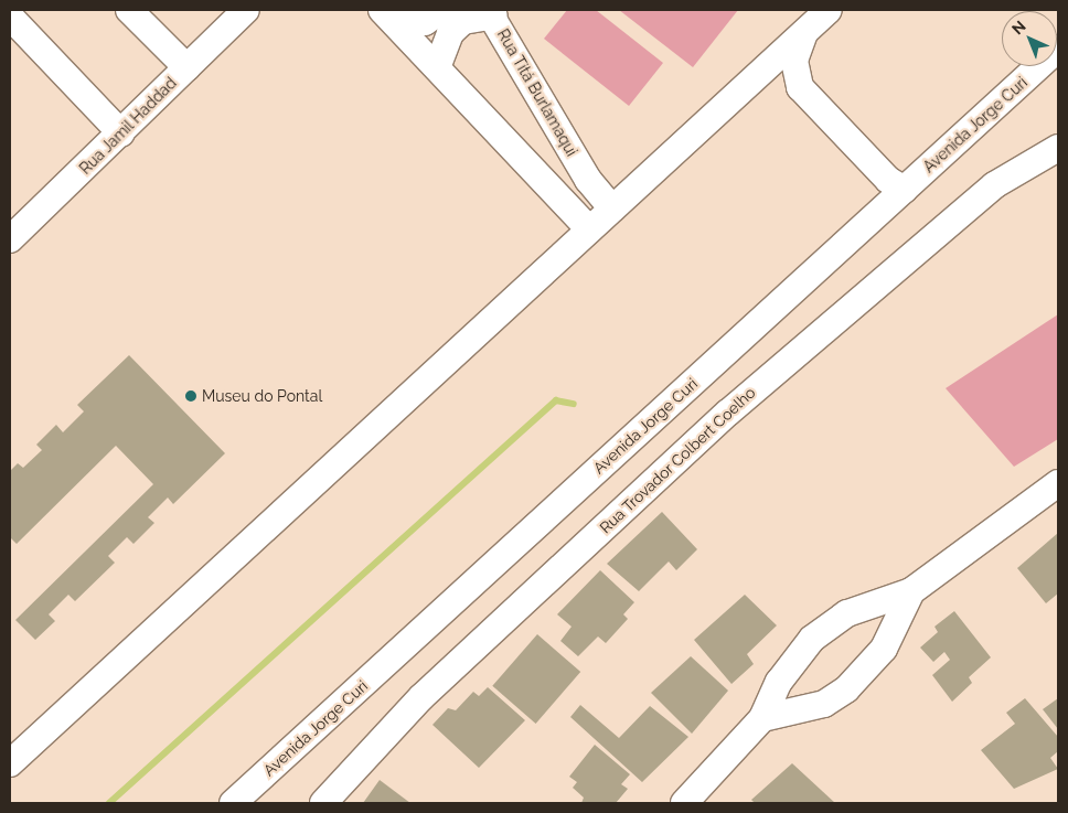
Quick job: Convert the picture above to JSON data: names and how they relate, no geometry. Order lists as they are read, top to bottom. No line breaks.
{"streets":{"street":["Rua Titá Burlamaqui","Avenida Jorge Curi","Rua Jamil Haddad","Rua Trovador Colbert Coelho"]},"places":["Museu do Pontal"],"north":"top left"}
